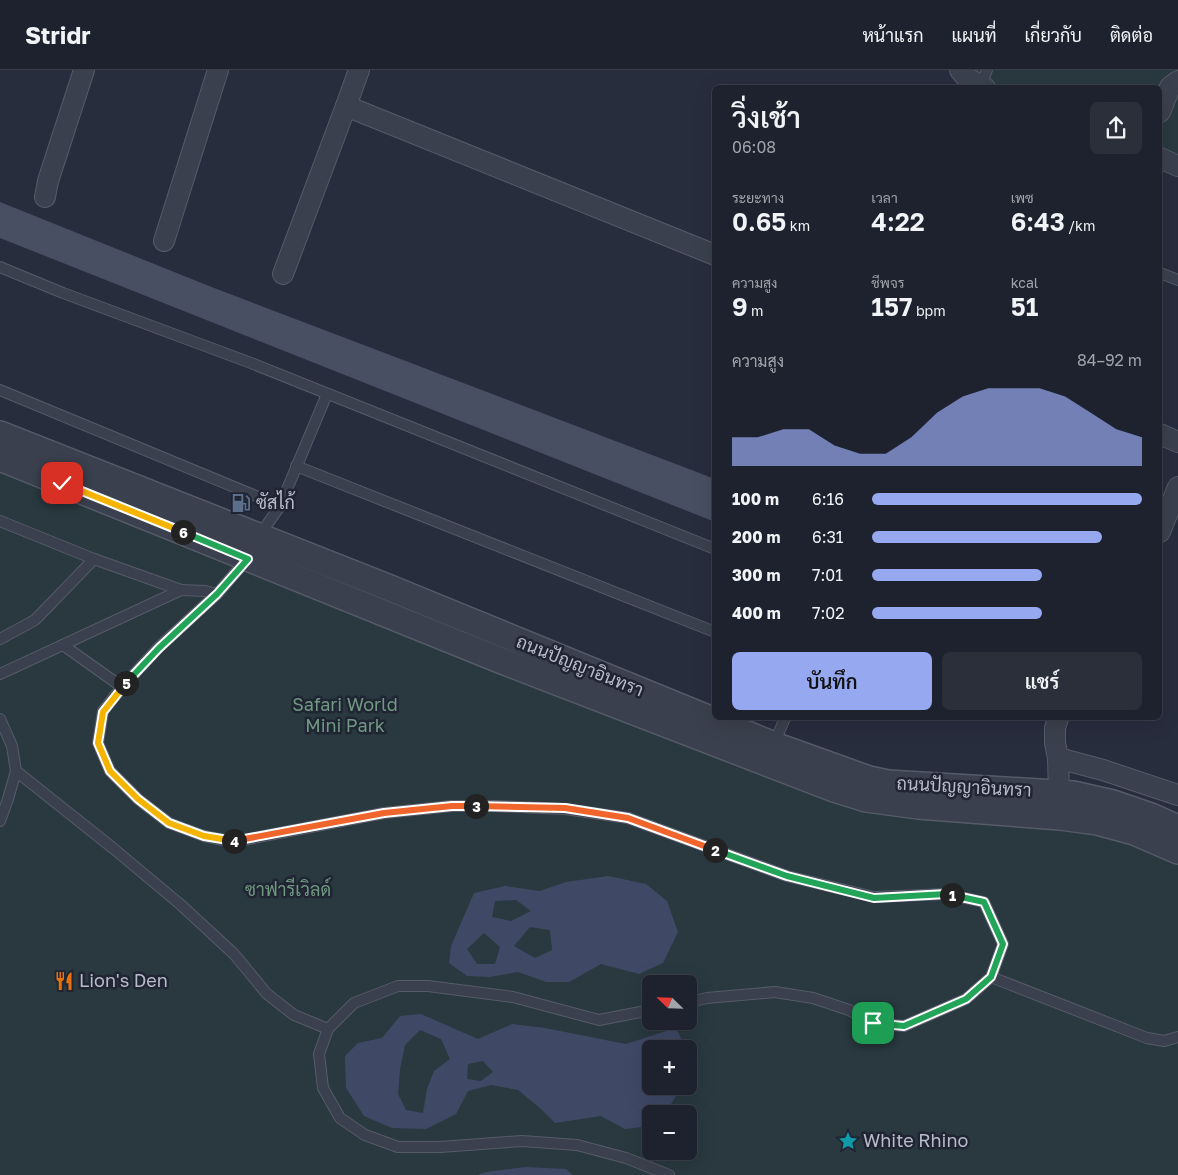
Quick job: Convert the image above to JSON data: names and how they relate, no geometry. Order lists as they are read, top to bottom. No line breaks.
{"streets":{"street":["ถนนปัญญาอินทรา"]},"parks":["Safari World Mini Park","ซาฟารีเวิลด์"],"places":{"fuel station":["ซัสไก้"],"restaurant":["Lion's Den"],"place":["White Rhino"]},"north":"top left","page":{"header":"Stridr","nav":["หน้าแรก","แผนที่","เกี่ยวกับ","ติดต่อ"],"heading":["วิ่งเช้า","06:08"],"stats":[["ระยะทาง","0.65 km"],["เวลา","4:22"],["เพซ","6:43 /km"],["ความสูง","9 m"],["ชีพจร","157 bpm"],["kcal","51"]],"chart":["ความสูง","84–92 m"],"list":[{"name":"100 m","note":"6:16"},{"name":"200 m","note":"6:31"},{"name":"300 m","note":"7:01"},{"name":"400 m","note":"7:02"}],"pins":["6","5","3","4","2","1"],"buttons":["บันทึก","แชร์"],"map_buttons":["+","−"]}}
